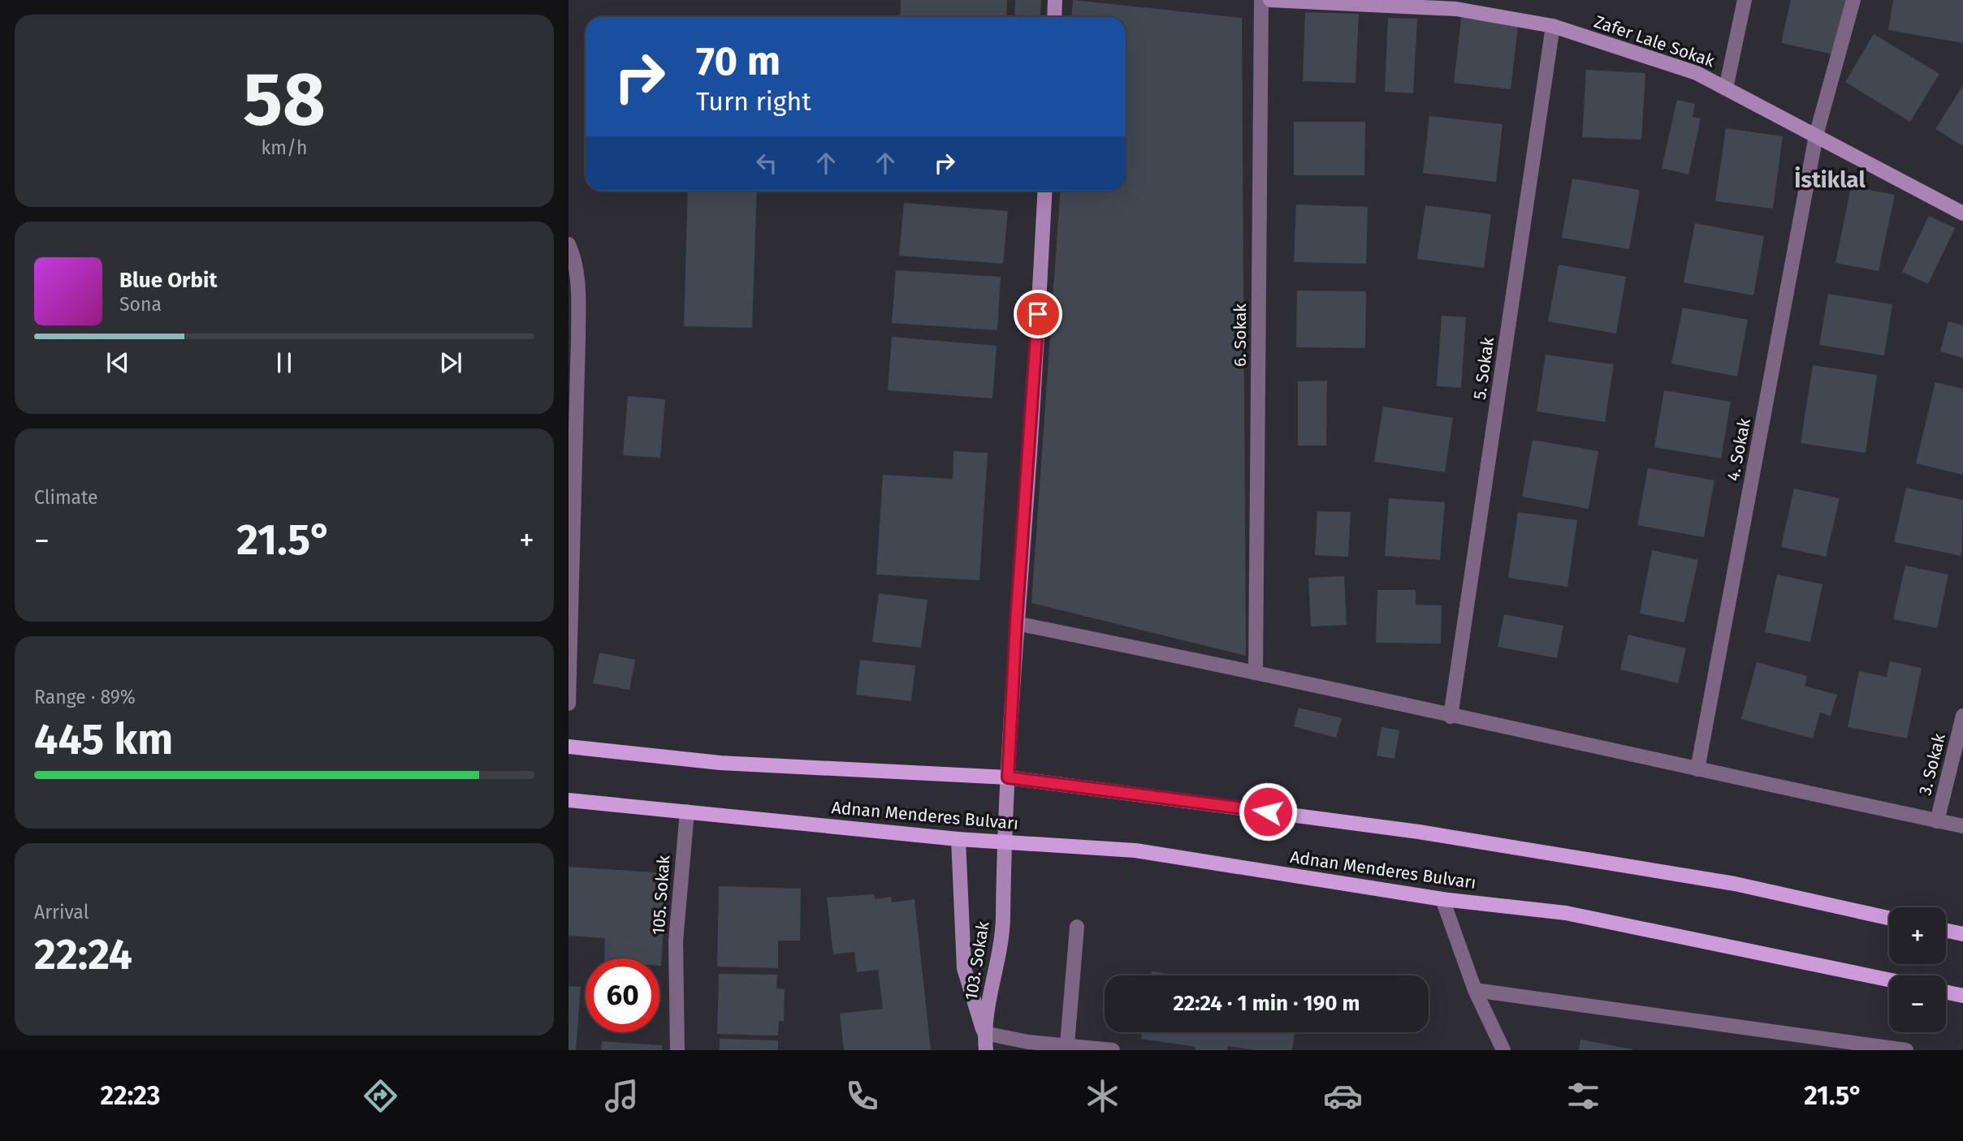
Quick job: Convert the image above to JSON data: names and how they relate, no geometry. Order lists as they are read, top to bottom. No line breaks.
{"streets":{"main road":["Zafer Lale Sokak","Adnan Menderes Bulvarı","103. Sokak"],"street":["6. Sokak","5. Sokak","4. Sokak","3. Sokak","105. Sokak"]},"crossings":[["Zafer Lale Sokak","5. Sokak"],["Zafer Lale Sokak","4. Sokak"],["Adnan Menderes Bulvarı","105. Sokak"],["Adnan Menderes Bulvarı","103. Sokak"]],"districts":["İstiklal"],"page":{"tile":[["58","km/h"],"Climate",["Range · 89%","445 km"],["Arrival","22:24"]],"turn":["70 m","Turn right"],"song":["Blue Orbit","Sona"],"heat":["−","21.5°","+"],"map_buttons":["+","−"],"limit":"60","trip":"22:24 · 1 min · 190 m","tabs":["22:23","21.5°"]}}
